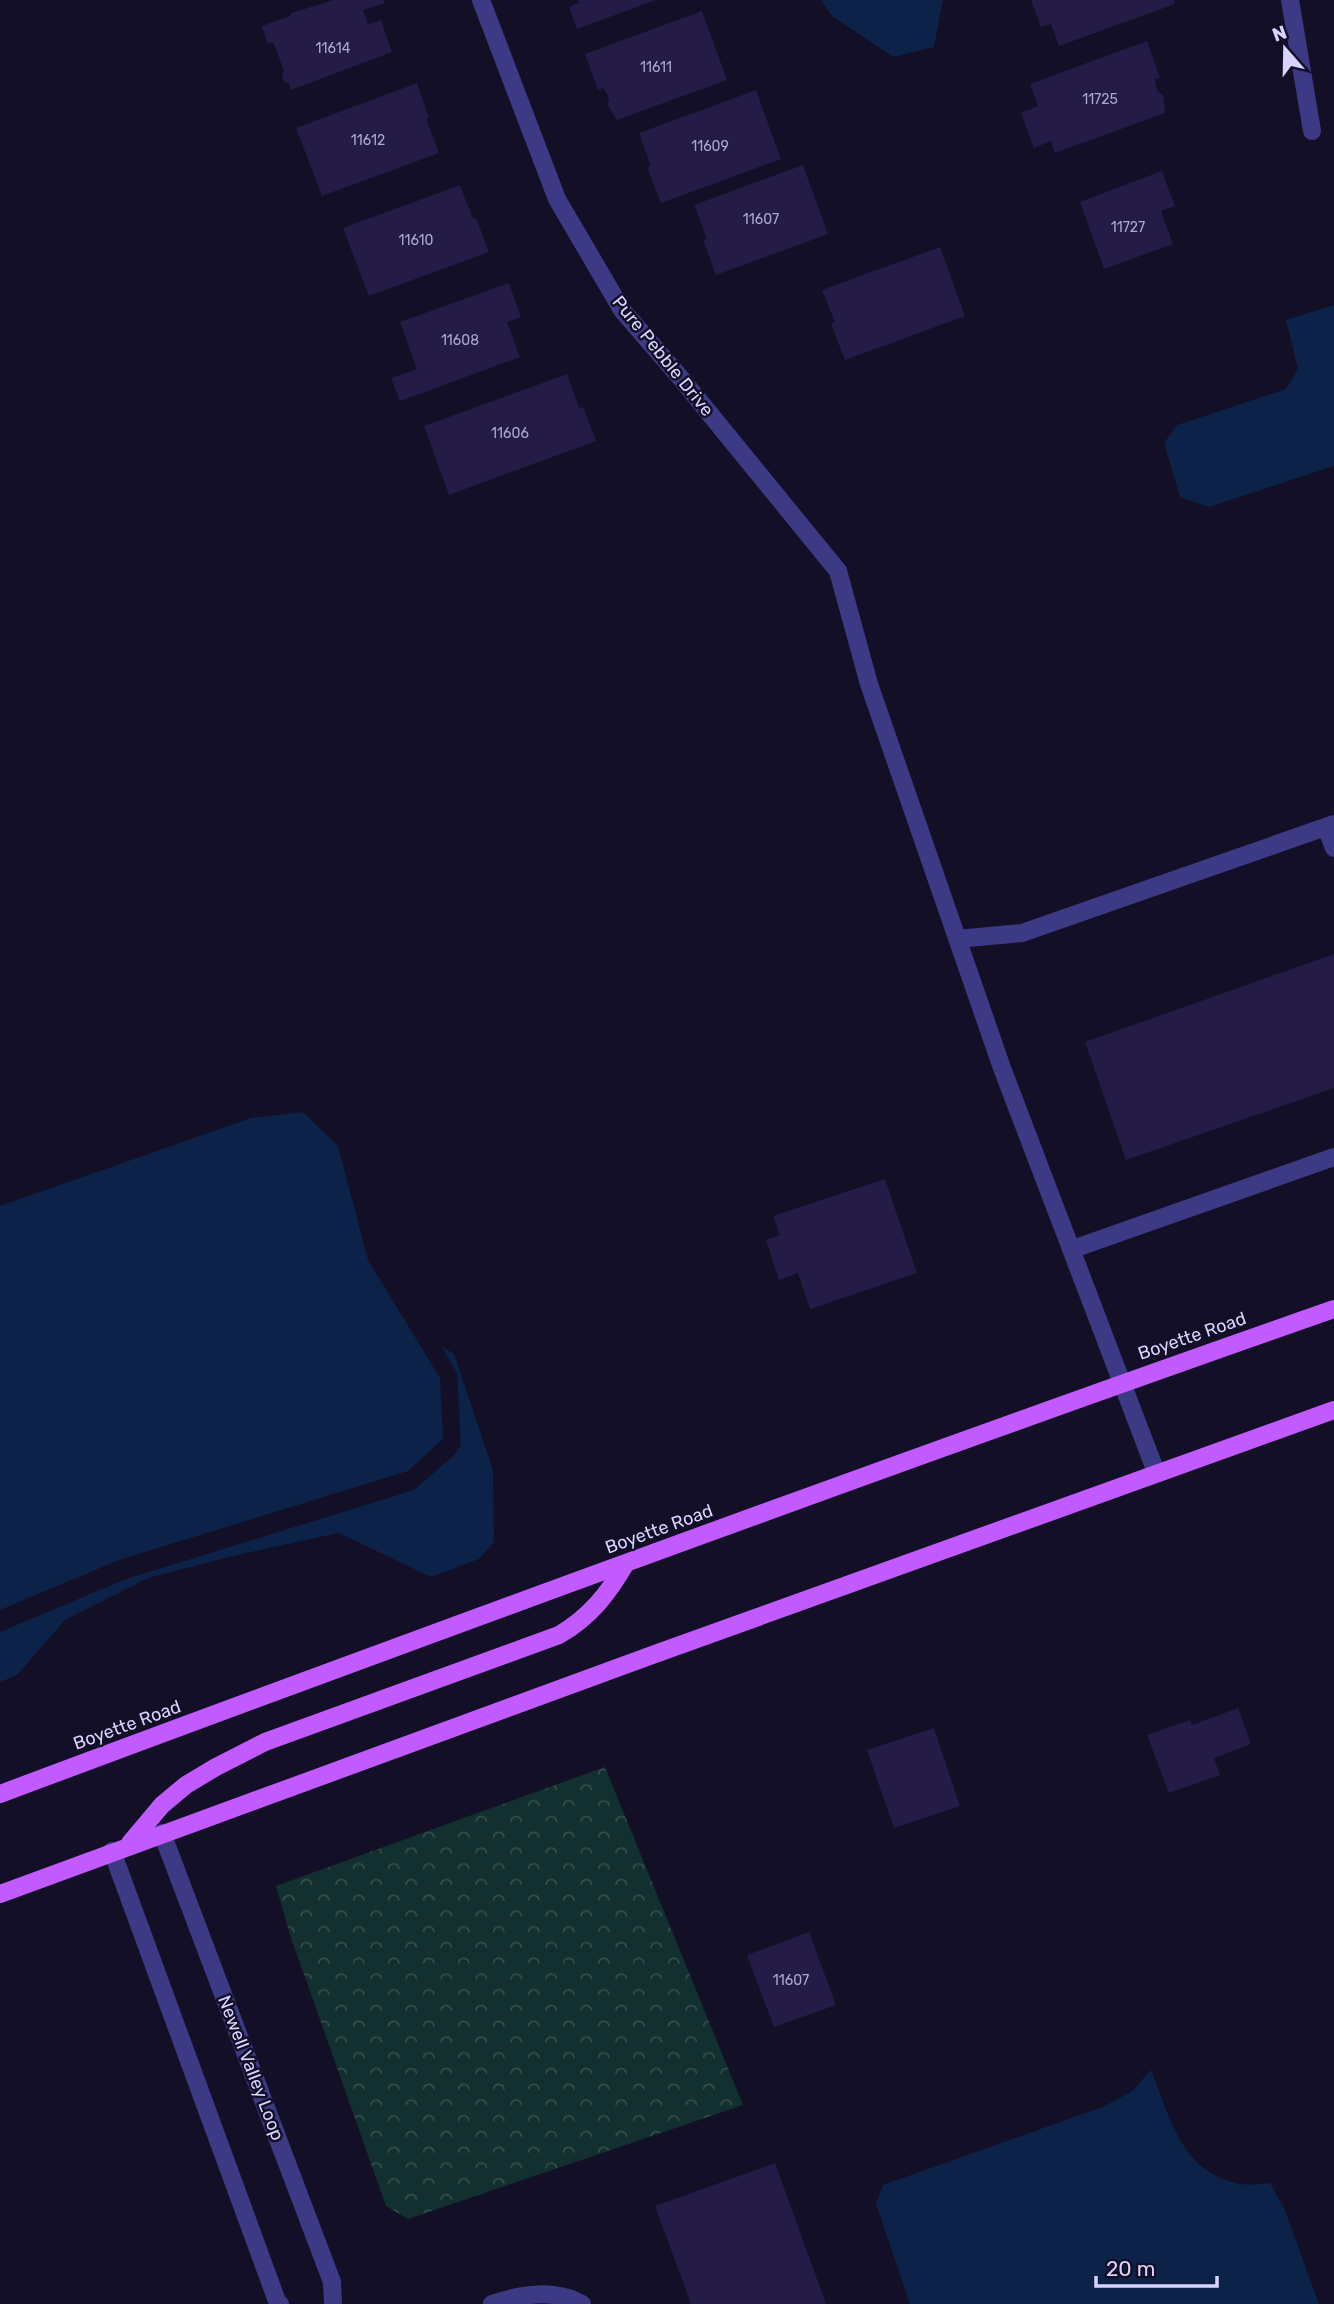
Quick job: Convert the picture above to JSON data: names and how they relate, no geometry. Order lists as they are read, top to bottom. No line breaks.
{"streets":{"main road":["Boyette Road"],"street":["Pure Pebble Drive","Newell Valley Loop"]},"house_numbers":["11614","11611","11725","11612","11609","11607","11727","11610","11608","11606","11607"],"scale_bar":"20 m","north":"top"}
